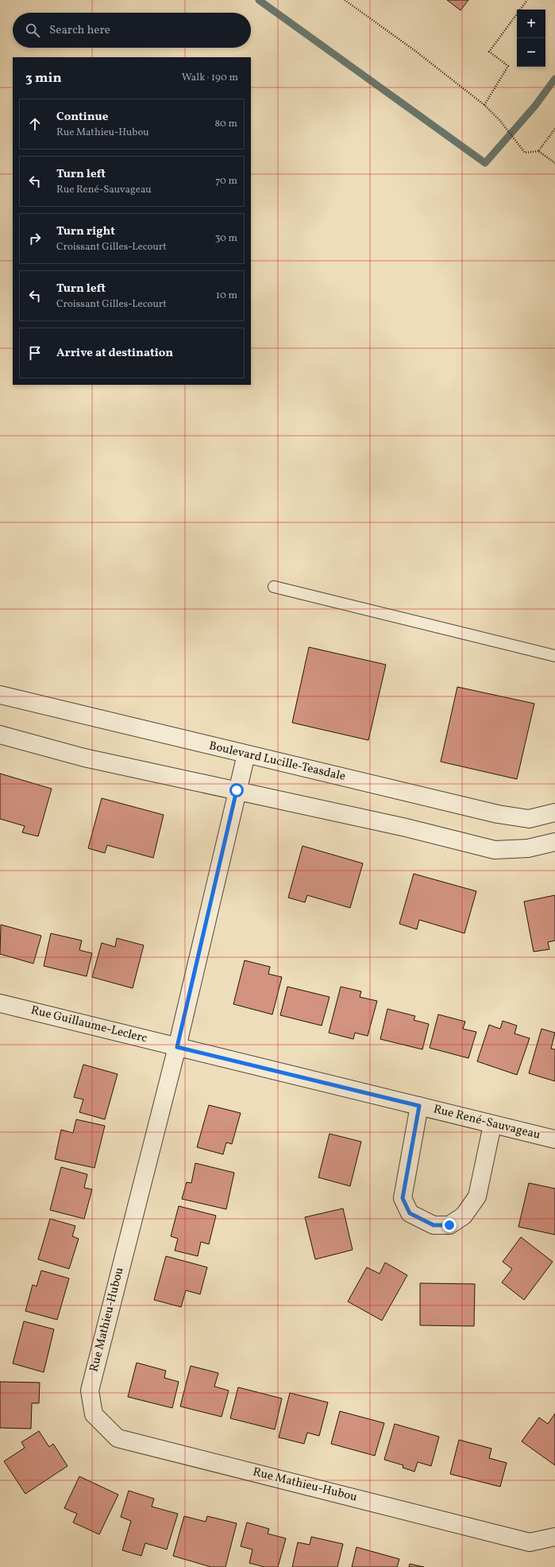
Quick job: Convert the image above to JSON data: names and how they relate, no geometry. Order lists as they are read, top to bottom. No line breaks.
{"streets":{"street":["Boulevard Lucille-Teasdale","Rue Guillaume-Leclerc","Rue René-Sauvageau","Rue Mathieu-Hubou"]},"crossings":[["Boulevard Lucille-Teasdale","Rue Mathieu-Hubou"],["Rue Guillaume-Leclerc","Rue René-Sauvageau"],["Rue Guillaume-Leclerc","Rue Mathieu-Hubou"],["Rue René-Sauvageau","Rue Mathieu-Hubou"]],"page":{"map_buttons":["+","−"],"search":"Search here","heading":["3 min","Walk · 190 m"],"list":[["Continue","Rue Mathieu-Hubou","80 m"],["Turn left","Rue René-Sauvageau","70 m"],["Turn right","Croissant Gilles-Lecourt","30 m"],["Turn left","Croissant Gilles-Lecourt","10 m"],"Arrive at destination"]}}
